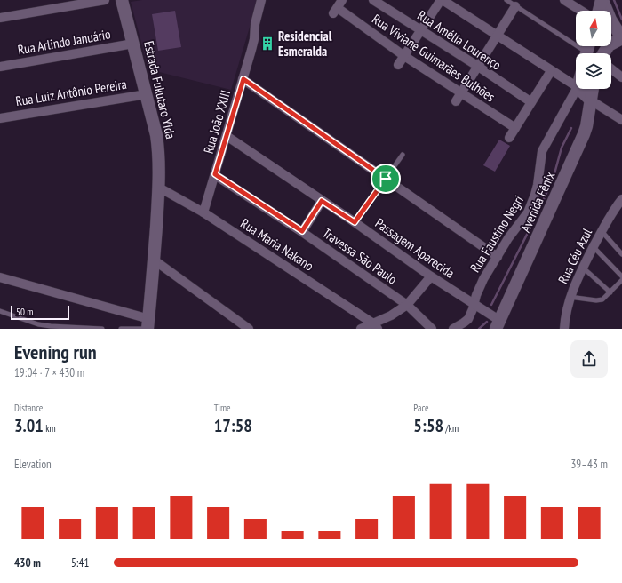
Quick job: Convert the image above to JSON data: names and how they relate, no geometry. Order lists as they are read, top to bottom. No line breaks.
{"streets":{"street":["Rua Amélia Lourenço","Rua Arlindo Januário","Rua Viviane Guimarães Bulhões","Estrada Fukutaro Yida","Rua Luiz Antônio Pereira","Rua João XXIII","Avenida Fênix","Rua Faustino Negri","Rua Maria Nakano","Passagem Aparecida","Travessa São Paulo","Rua Céu Azul"]},"crossings":[["Rua Arlindo Januário","Estrada Fukutaro Yida"],["Estrada Fukutaro Yida","Rua Luiz Antônio Pereira"],["Estrada Fukutaro Yida","Rua Maria Nakano"],["Rua João XXIII","Rua Maria Nakano"],["Rua João XXIII","Passagem Aparecida"],["Rua João XXIII","Travessa São Paulo"],["Avenida Fênix","Passagem Aparecida"],["Rua Faustino Negri","Passagem Aparecida"]],"places":{"building":["Residencial Esmeralda"]},"scale_bar":"50 m","north":"top","page":{"scale":"50 m","heading":["Evening run","19:04 · 7 × 430 m"],"stats":[["Distance","3.01 km"],["Time","17:58"],["Pace","5:58 /km"]],"chart":["Elevation","39–43 m"],"list":[{"name":"430 m","note":"5:41"}]}}
